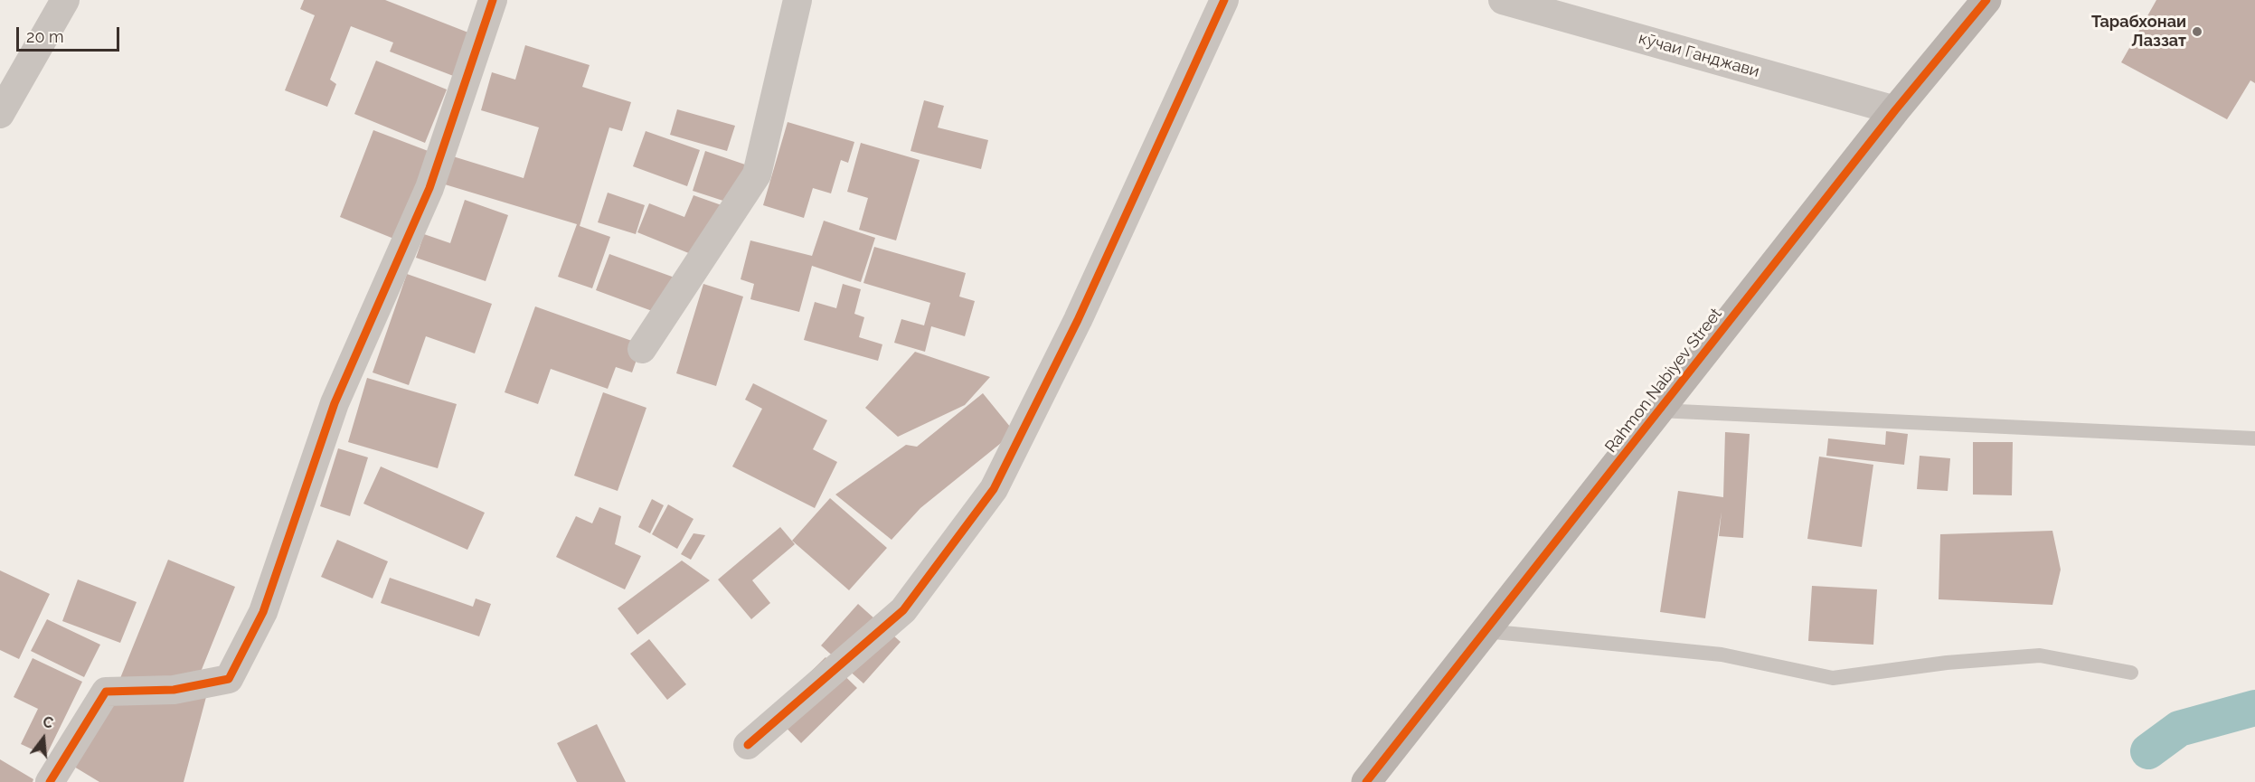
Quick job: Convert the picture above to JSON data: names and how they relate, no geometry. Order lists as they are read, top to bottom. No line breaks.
{"streets":{"street":["кӯчаи Ганджави","Rahmon Nabiyev Street"]},"crossings":[["кӯчаи Ганджави","Rahmon Nabiyev Street"]],"places":["Тарабхонаи Лаззат"],"scale_bar":"20 m","north":"top"}
